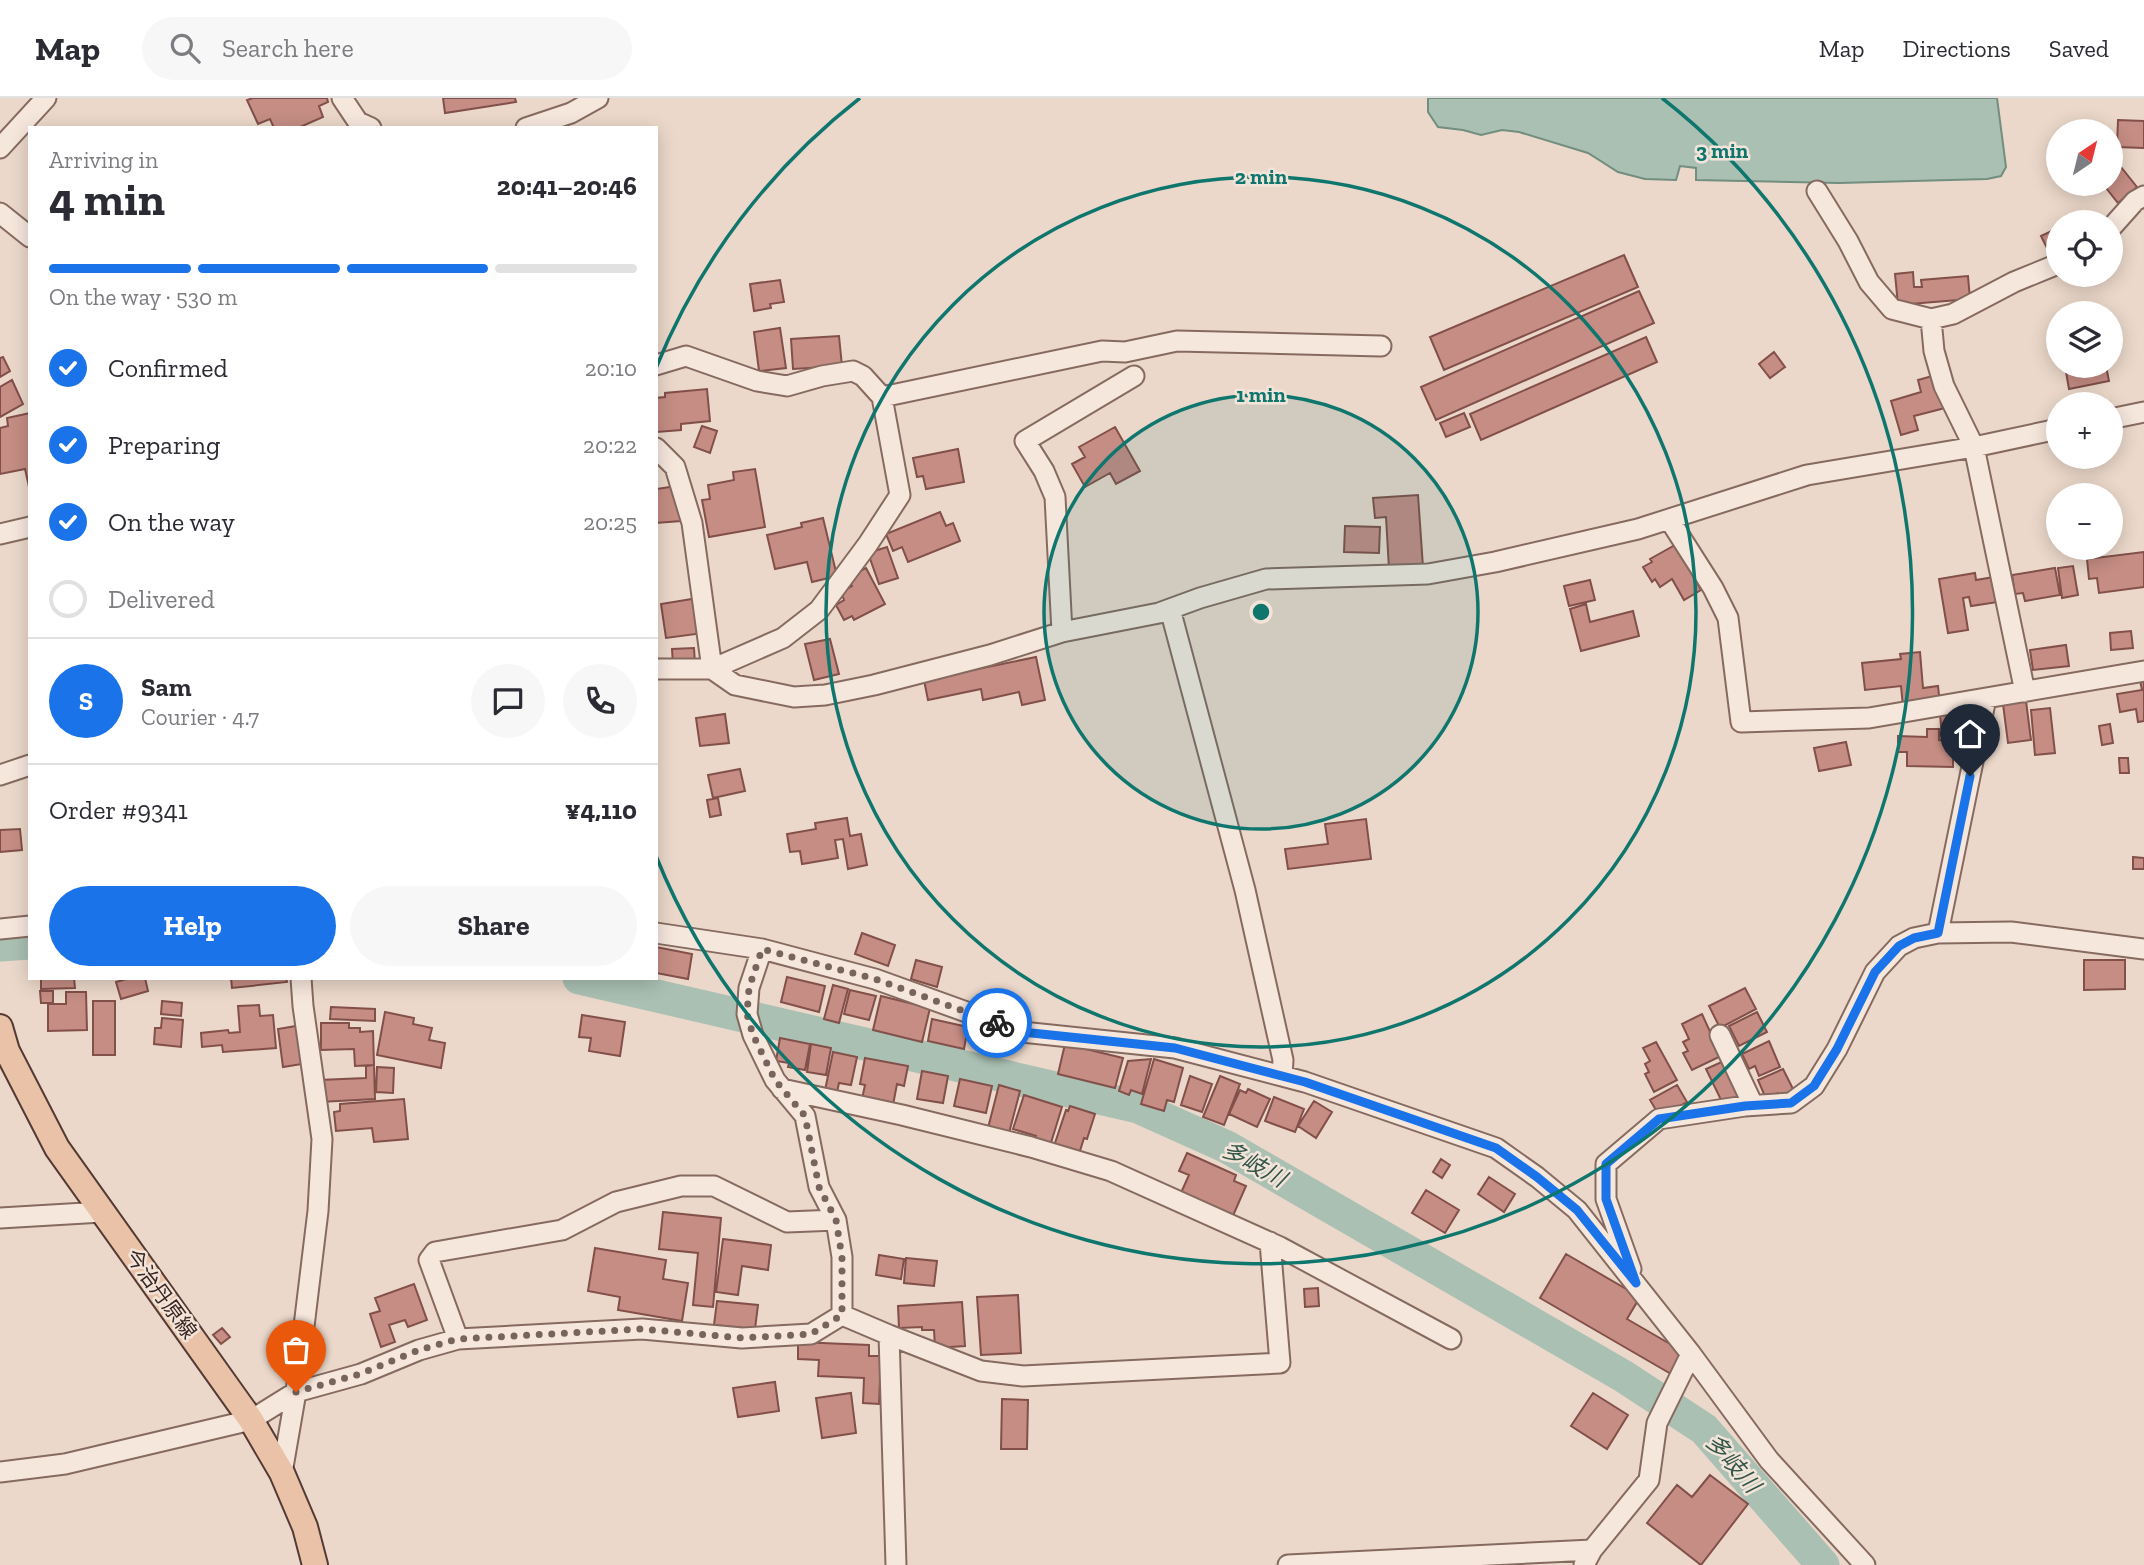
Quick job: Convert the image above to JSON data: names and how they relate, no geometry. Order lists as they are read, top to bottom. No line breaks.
{"streets":{"main road":["今治丹原線"]},"water":["多岐川"],"north":"top right","page":{"header":"Map","search":"Search here","nav":["Map","Directions","Saved"],"map_buttons":["+","−"],"heading":["4 min","Arriving in","20:41–20:46"],"panel":["Sam","Courier · 4.7","Order #9341","¥4,110"],"bar":"On the way · 530 m","list":[["Confirmed","20:10"],["Preparing","20:22"],["On the way","20:25"],"Delivered"],"round":"S","buttons":["Help","Share"]},"rings":["3 min","2 min","1 min"]}
